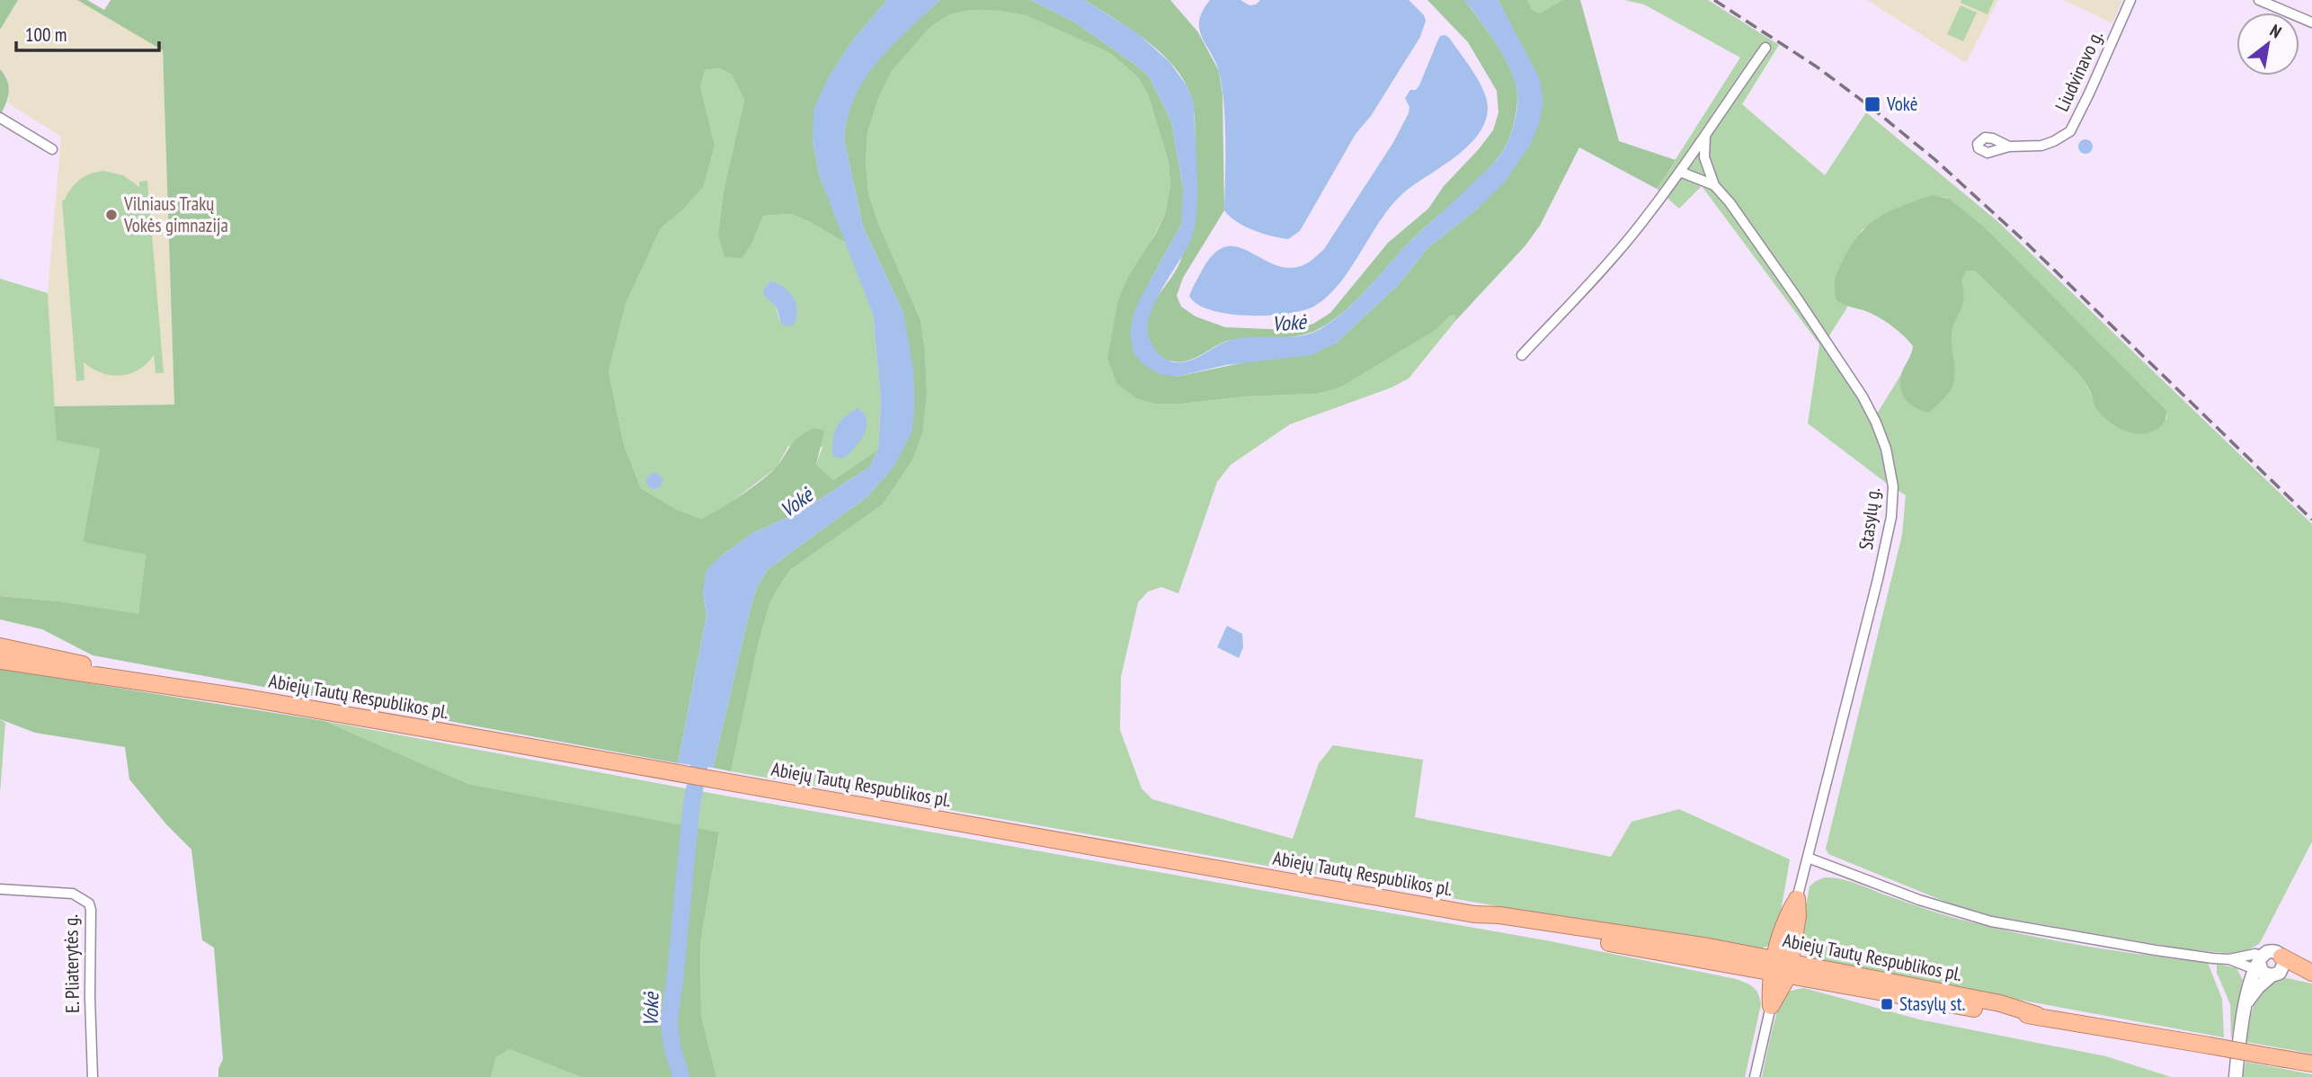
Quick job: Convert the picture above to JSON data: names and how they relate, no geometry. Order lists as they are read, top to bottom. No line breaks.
{"streets":{"highway":["Abiejų Tautų Respublikos pl."],"street":["Liudvinavo g.","Stasylų g.","E. Pliaterytės g."]},"water":["Vokė"],"places":{"transit":["Vokė","Stasylų st."],"other":["Vilniaus Trakų Vokės gimnazija"]},"scale_bar":"100 m","north":"top right"}
